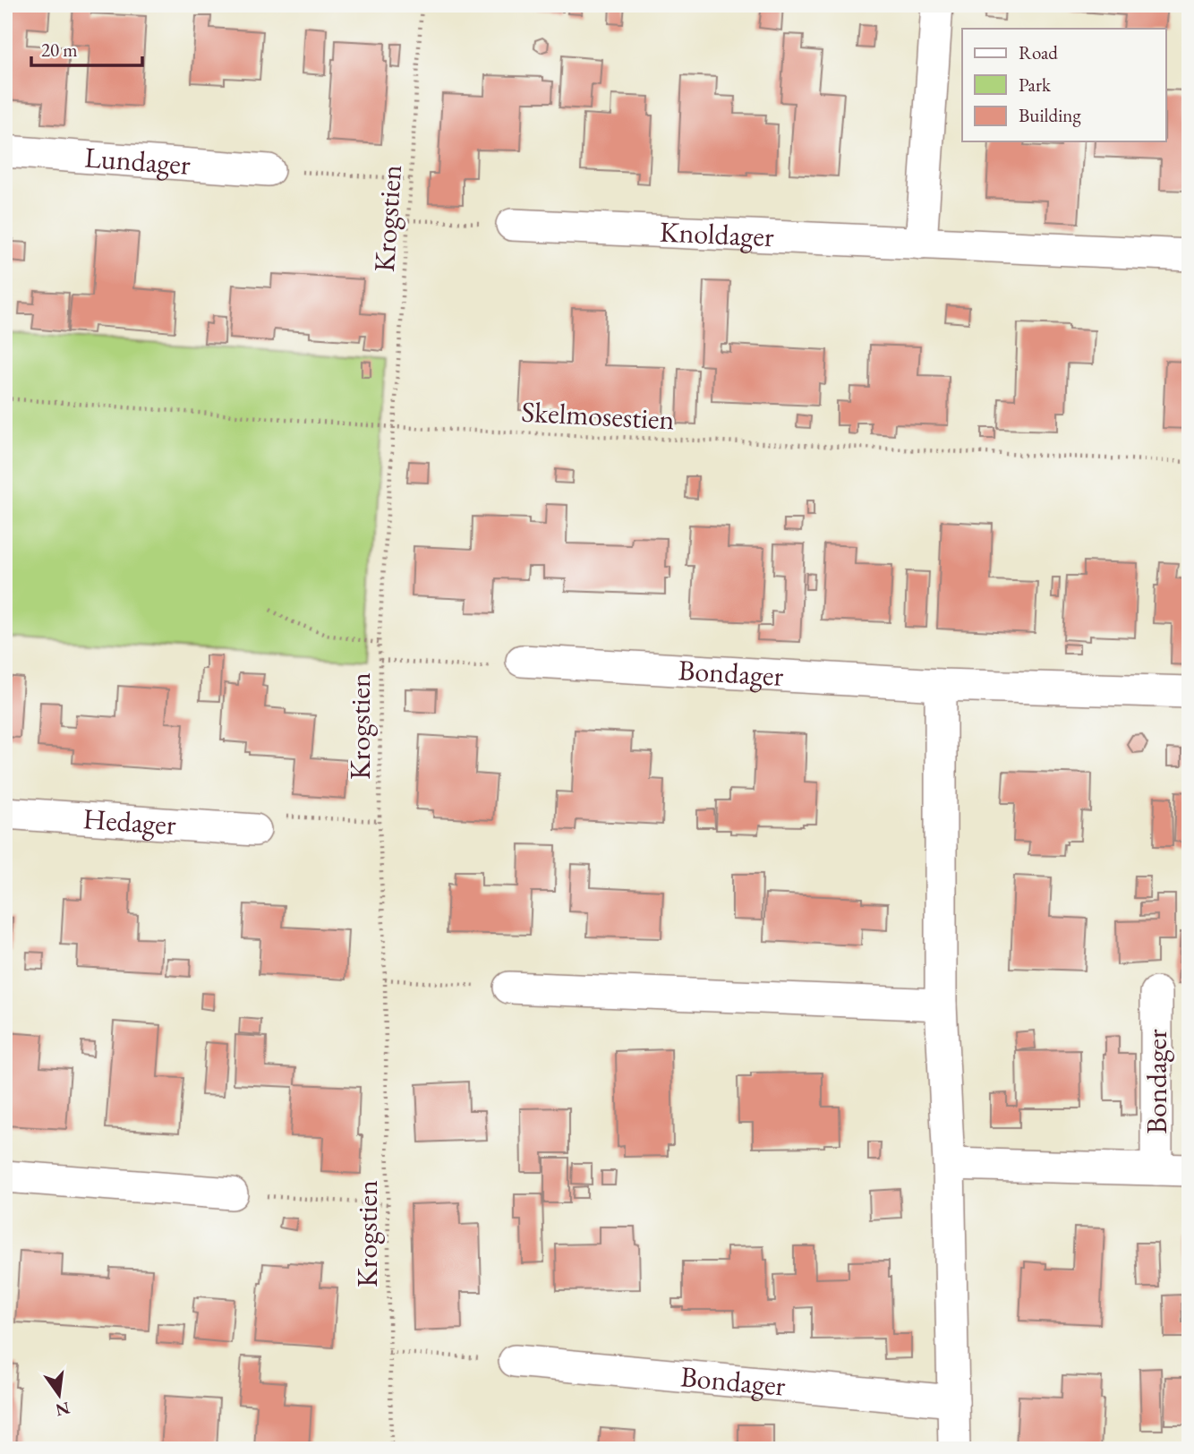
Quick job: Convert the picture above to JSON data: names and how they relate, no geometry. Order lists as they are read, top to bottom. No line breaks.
{"streets":{"street":["Lundager","Knoldager","Bondager","Hedager"],"path":["Krogstien","Skelmosestien"]},"crossings":[["Krogstien","Skelmosestien"]],"legend":["Road","Park","Building"],"scale_bar":"20 m","north":"bottom"}
